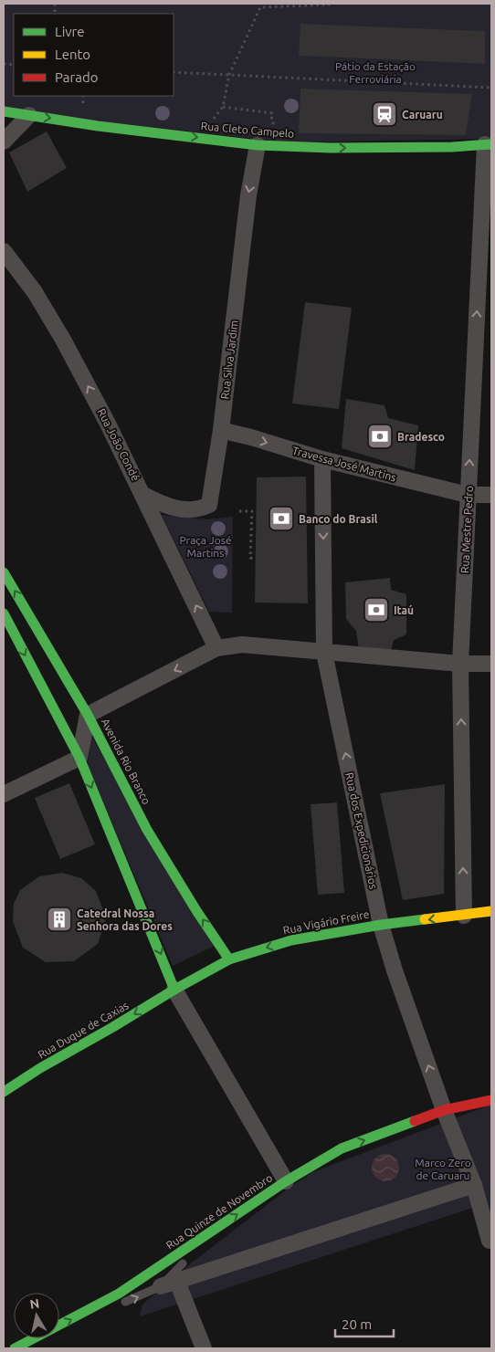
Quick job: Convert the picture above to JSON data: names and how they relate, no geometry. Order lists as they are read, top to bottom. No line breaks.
{"streets":{"main road":["Rua Cleto Campelo","Avenida Rio Branco","Rua Vigário Freire","Rua Duque de Caxias","Rua Quinze de Novembro"],"street":["Rua Silva Jardim","Rua João Condé","Travessa José Martins","Rua Mestre Pedro","Rua dos Expedicionários"]},"crossings":[["Rua Cleto Campelo","Rua Silva Jardim"],["Rua Cleto Campelo","Rua Mestre Pedro"],["Rua Silva Jardim","Rua João Condé"],["Rua Silva Jardim","Travessa José Martins"],["Travessa José Martins","Rua Mestre Pedro"],["Travessa José Martins","Rua dos Expedicionários"],["Rua Mestre Pedro","Rua Vigário Freire"],["Avenida Rio Branco","Rua Vigário Freire"],["Rua dos Expedicionários","Rua Vigário Freire"],["Rua dos Expedicionários","Rua Quinze de Novembro"],["Rua Vigário Freire","Rua Duque de Caxias"]],"one_way":["Rua Cleto Campelo","Rua Silva Jardim","Rua João Condé","Travessa José Martins","Rua Mestre Pedro","Rua Vigário Freire","Rua Duque de Caxias","Rua Quinze de Novembro"],"parks":["Pátio da Estação Ferroviária","Praça José Martins","Marco Zero de Caruaru"],"places":{"station":["Caruaru"],"bank":["Bradesco","Banco do Brasil","Itaú"],"building":["Catedral Nossa Senhora das Dores"]},"legend":["Livre","Lento","Parado"],"scale_bar":"20 m","north":"top"}
